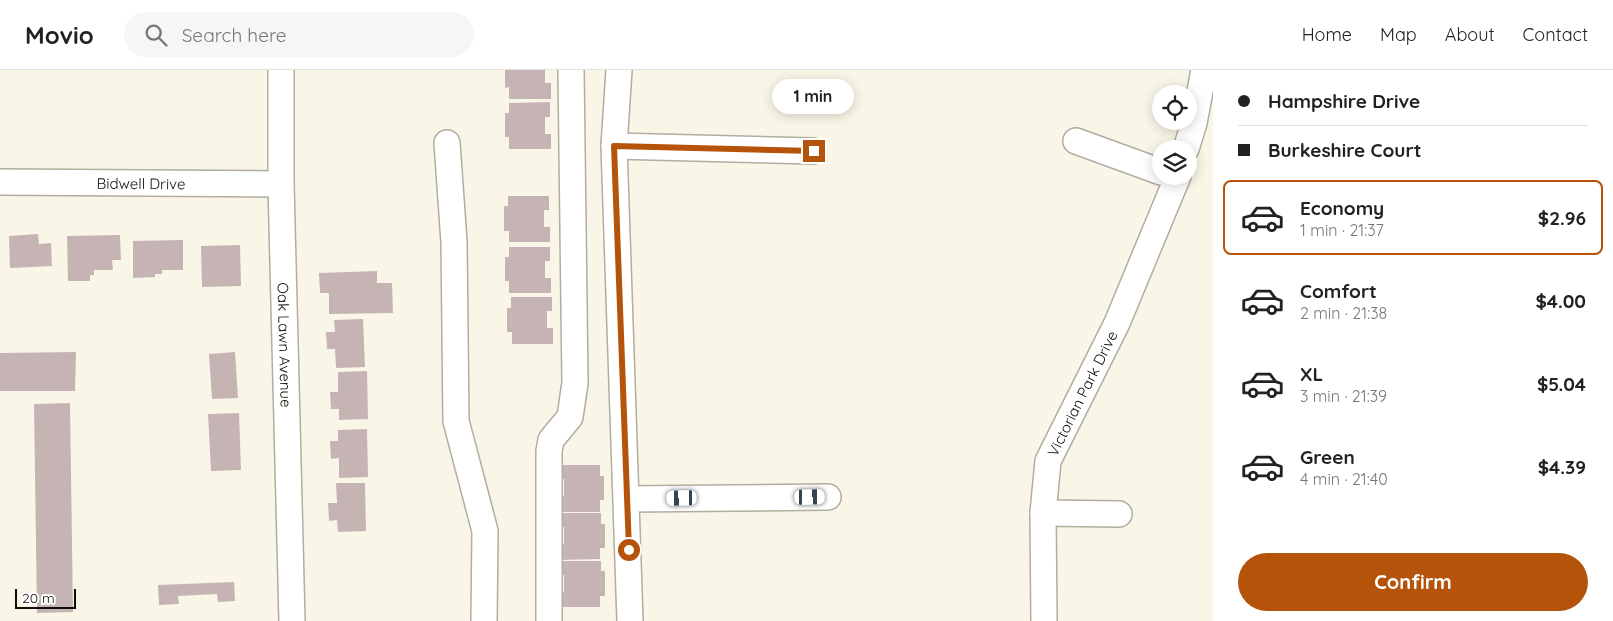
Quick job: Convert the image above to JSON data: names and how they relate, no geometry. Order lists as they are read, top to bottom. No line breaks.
{"streets":{"street":["Bidwell Drive","Oak Lawn Avenue","Victorian Park Drive"]},"crossings":[["Bidwell Drive","Oak Lawn Avenue"]],"scale_bar":"20 m","page":{"header":"Movio","search":"Search here","nav":["Home","Map","About","Contact"],"banner":["Hampshire Drive","Burkeshire Court"],"bubble":"1 min","list":[{"name":"Economy","note":"1 min · 21:37","value":"$2.96"},{"name":"Comfort","note":"2 min · 21:38","value":"$4.00"},{"name":"XL","note":"3 min · 21:39","value":"$5.04"},{"name":"Green","note":"4 min · 21:40","value":"$4.39"}],"buttons":"Confirm","scale":"20 m"}}
